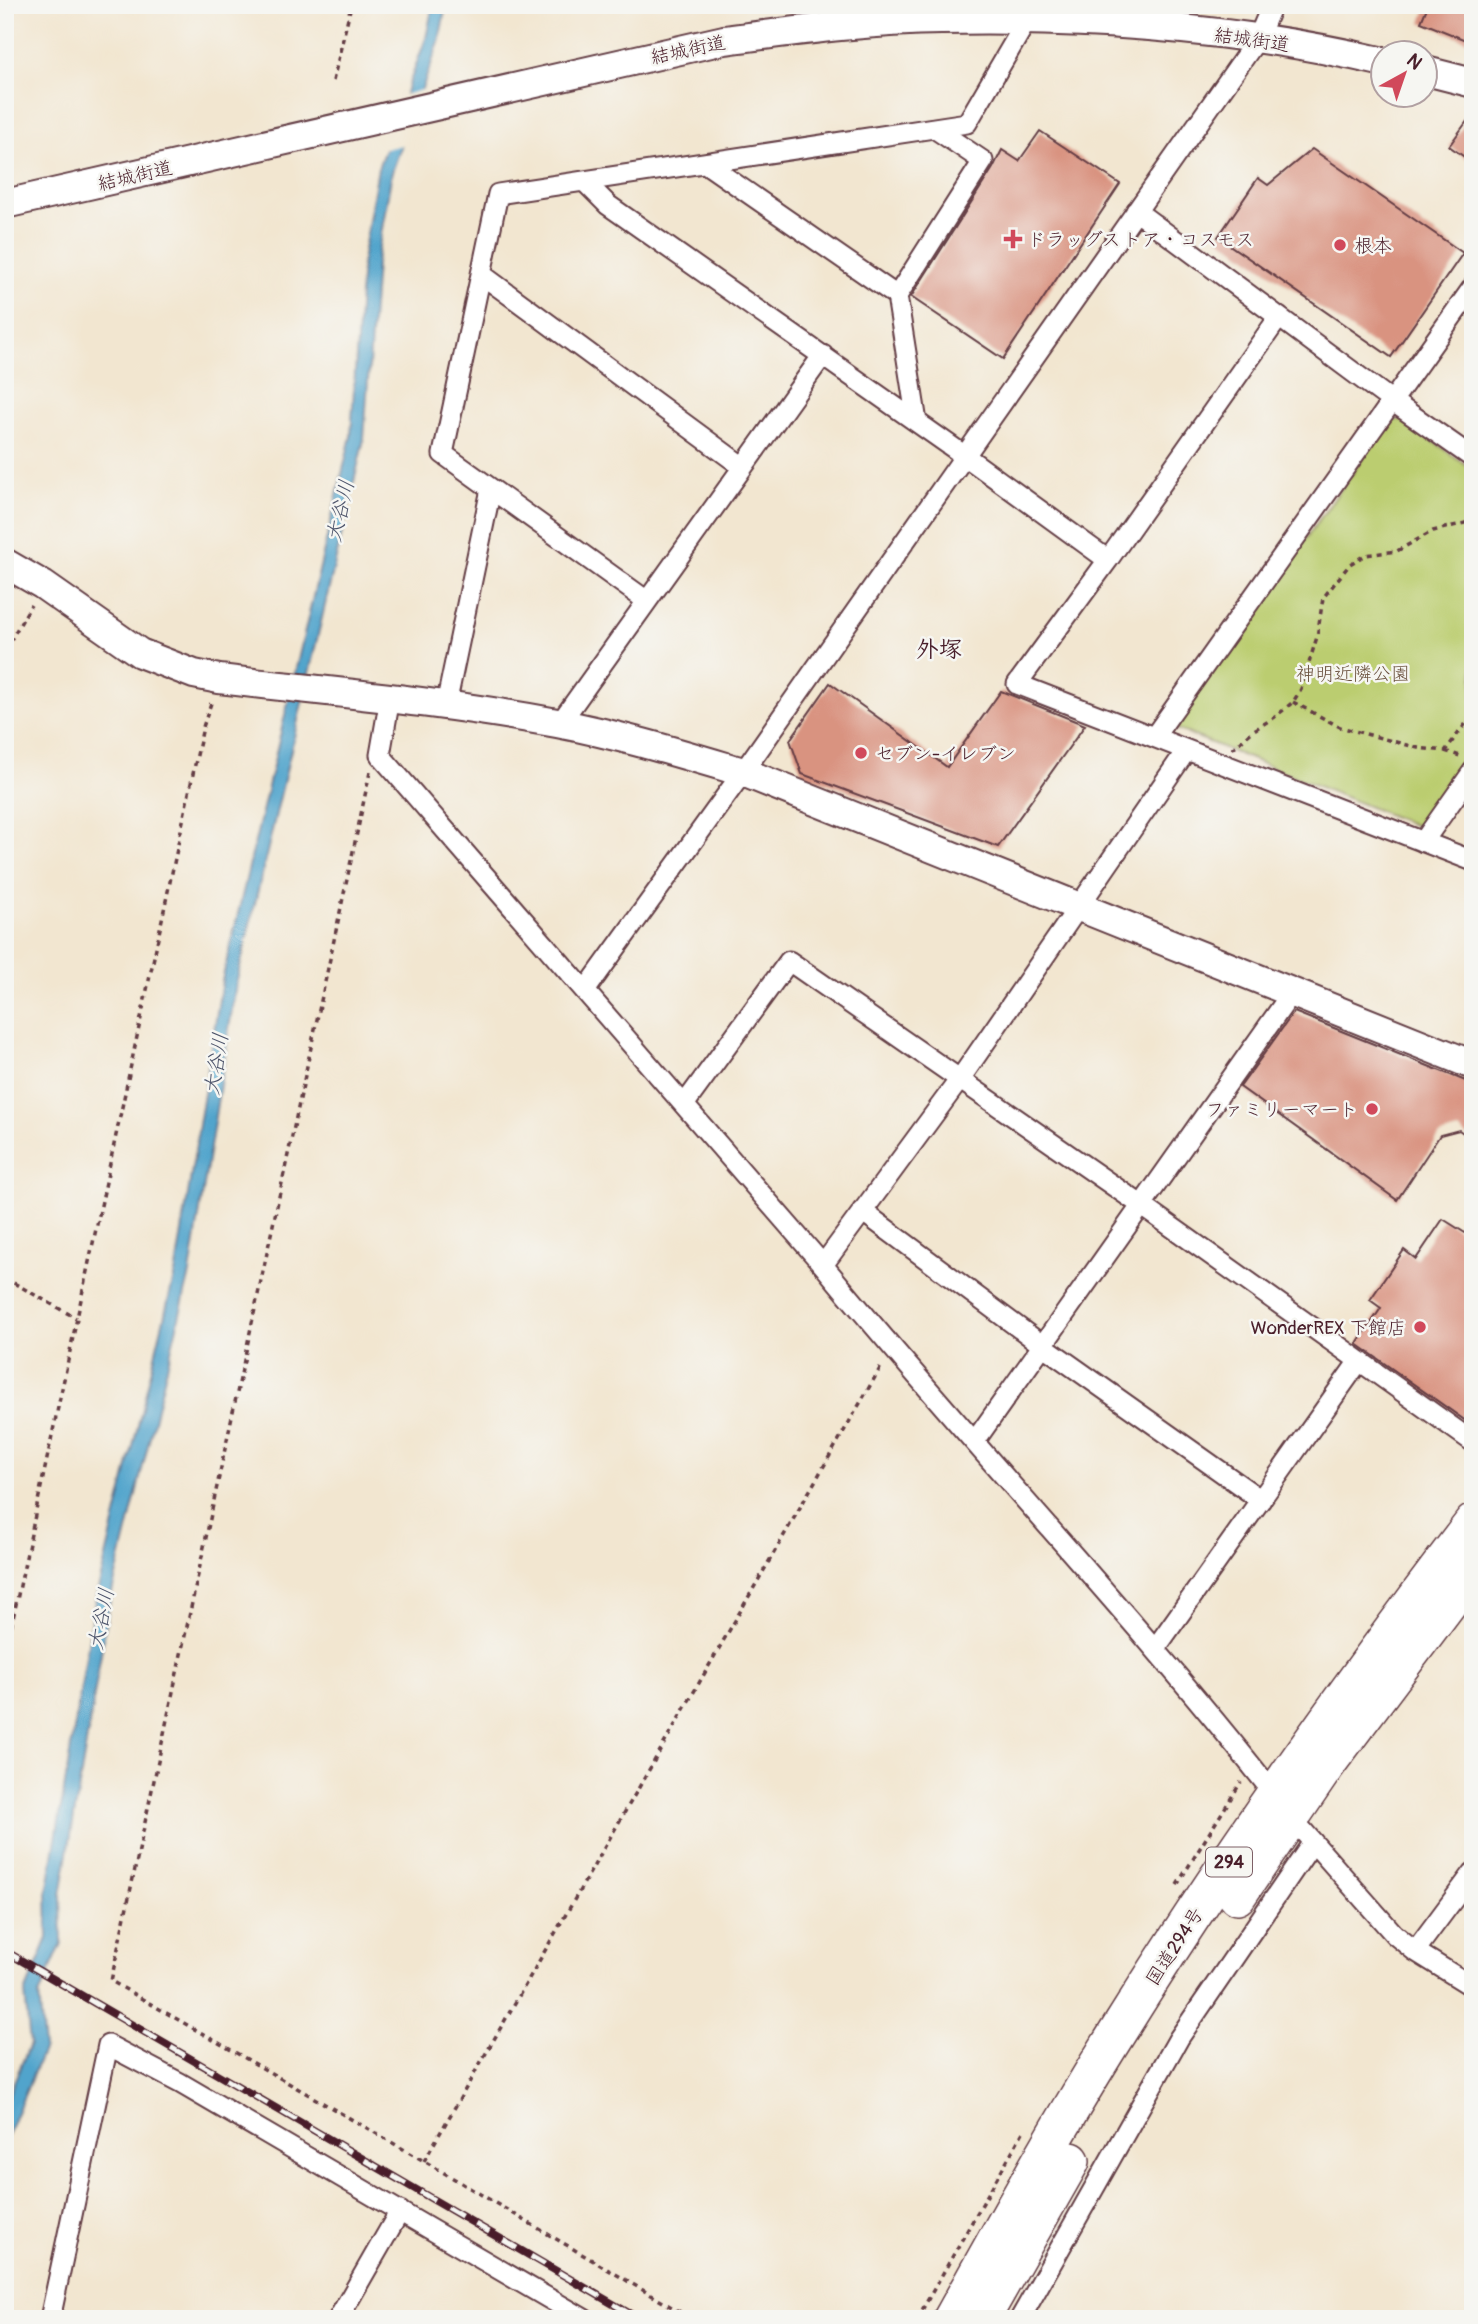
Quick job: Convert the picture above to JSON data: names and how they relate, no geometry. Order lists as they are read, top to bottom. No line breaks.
{"streets":{"highway":["294","国道294号"],"street":["結城街道"]},"districts":["外塚"],"water":["大谷川"],"parks":["神明近隣公園"],"places":{"health":["ドラッグストア・コスモス"],"other":["根本","セブン-イレブン","ファミリーマート","WonderREX 下館店"]},"north":"top right"}
